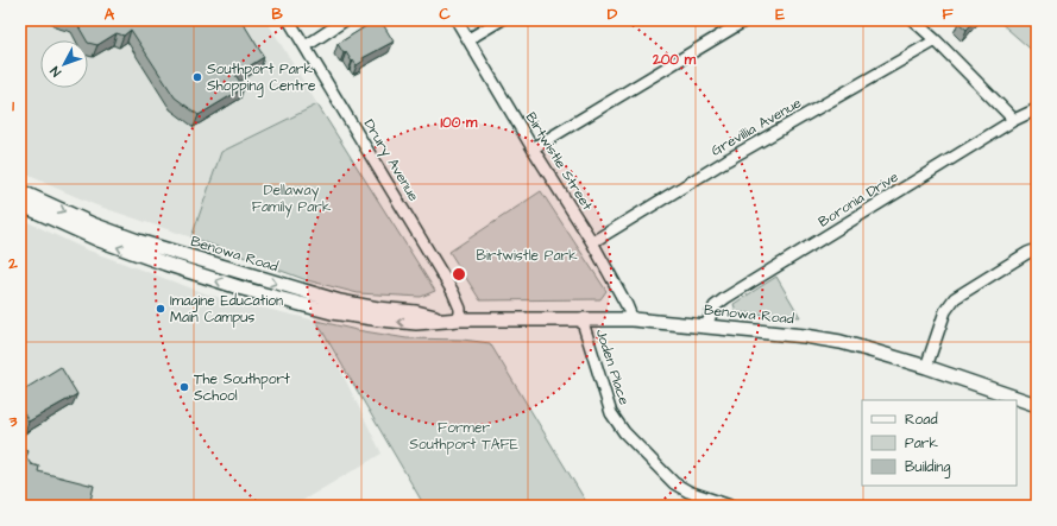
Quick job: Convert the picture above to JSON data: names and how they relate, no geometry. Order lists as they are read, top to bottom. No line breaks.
{"streets":{"main road":["Benowa Road"],"street":["Grevillia Avenue","Drury Avenue","Birtwistle Street","Boronia Drive","Joden Place"]},"crossings":[["Grevillia Avenue","Birtwistle Street"],["Drury Avenue","Benowa Road"],["Birtwistle Street","Benowa Road"],["Boronia Drive","Benowa Road"],["Benowa Road","Joden Place"]],"parks":["Dellaway Family Park","Birtwistle Park","Former Southport TAFE"],"places":["Southport Park Shopping Centre","Imagine Education Main Campus","The Southport School"],"legend":["Road","Park","Building"],"north":"bottom left","grid":{"columns":["A","B","C","D","E","F"],"rows":["1","2","3"]},"rings":["200 m","100 m"]}
